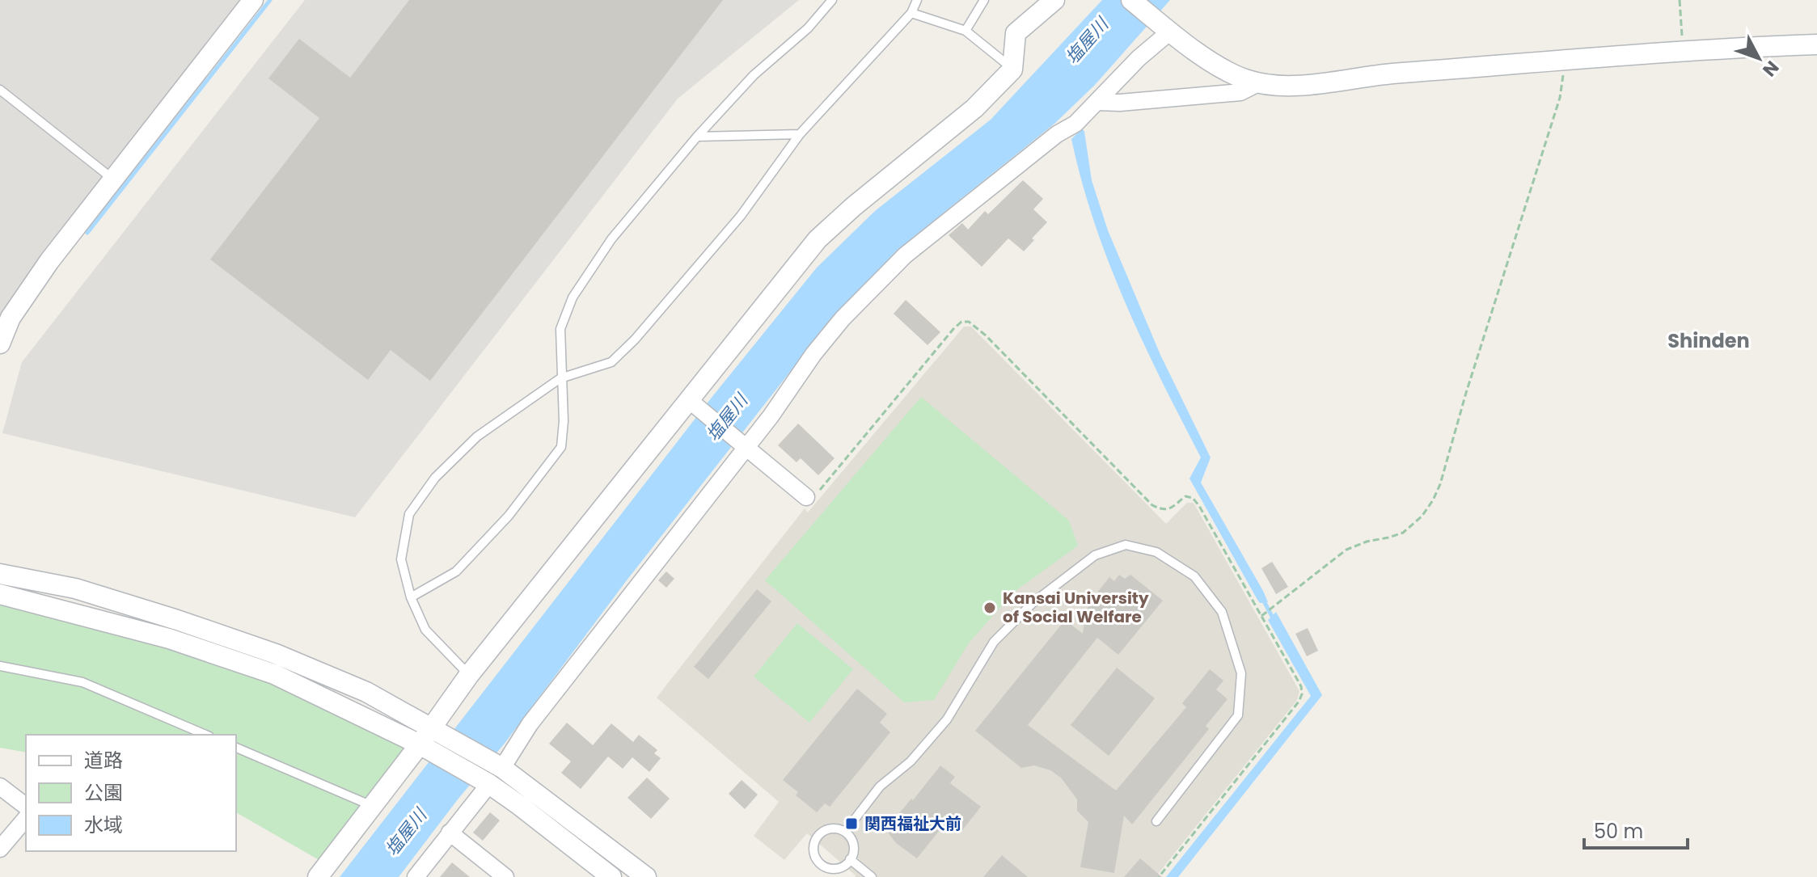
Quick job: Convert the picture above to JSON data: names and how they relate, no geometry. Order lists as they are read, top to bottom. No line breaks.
{"districts":["Shinden"],"water":["塩屋川"],"places":{"other":["Kansai University of Social Welfare"],"transit":["関西福祉大前"]},"legend":["道路","公園","水域"],"scale_bar":"50 m","north":"bottom right"}
